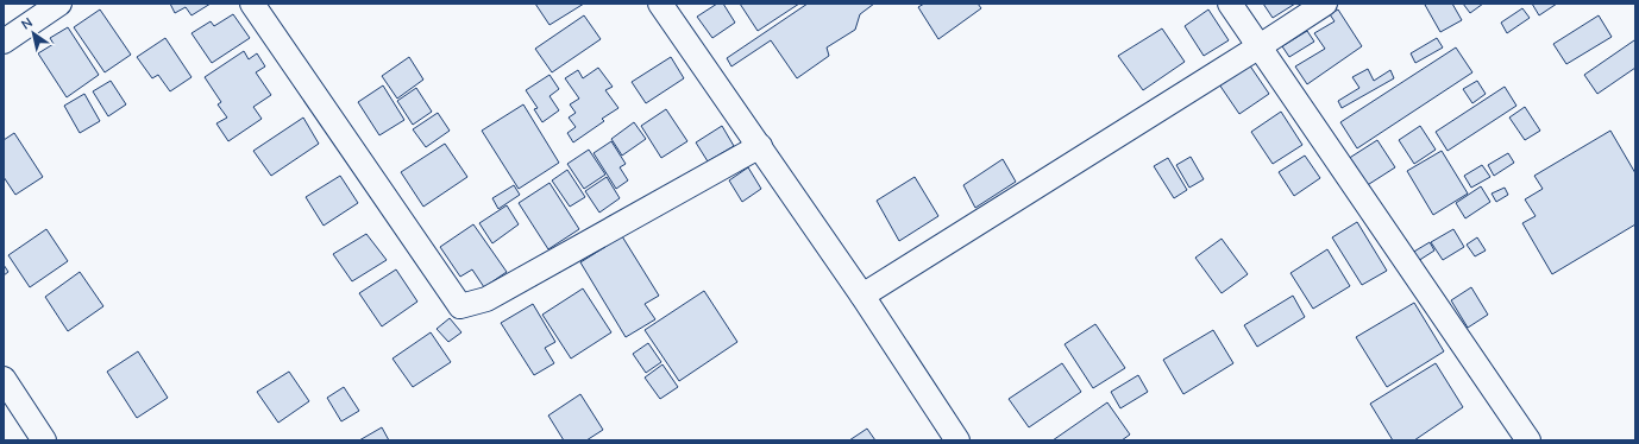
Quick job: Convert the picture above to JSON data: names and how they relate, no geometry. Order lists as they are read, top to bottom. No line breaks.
{"north":"top left"}
